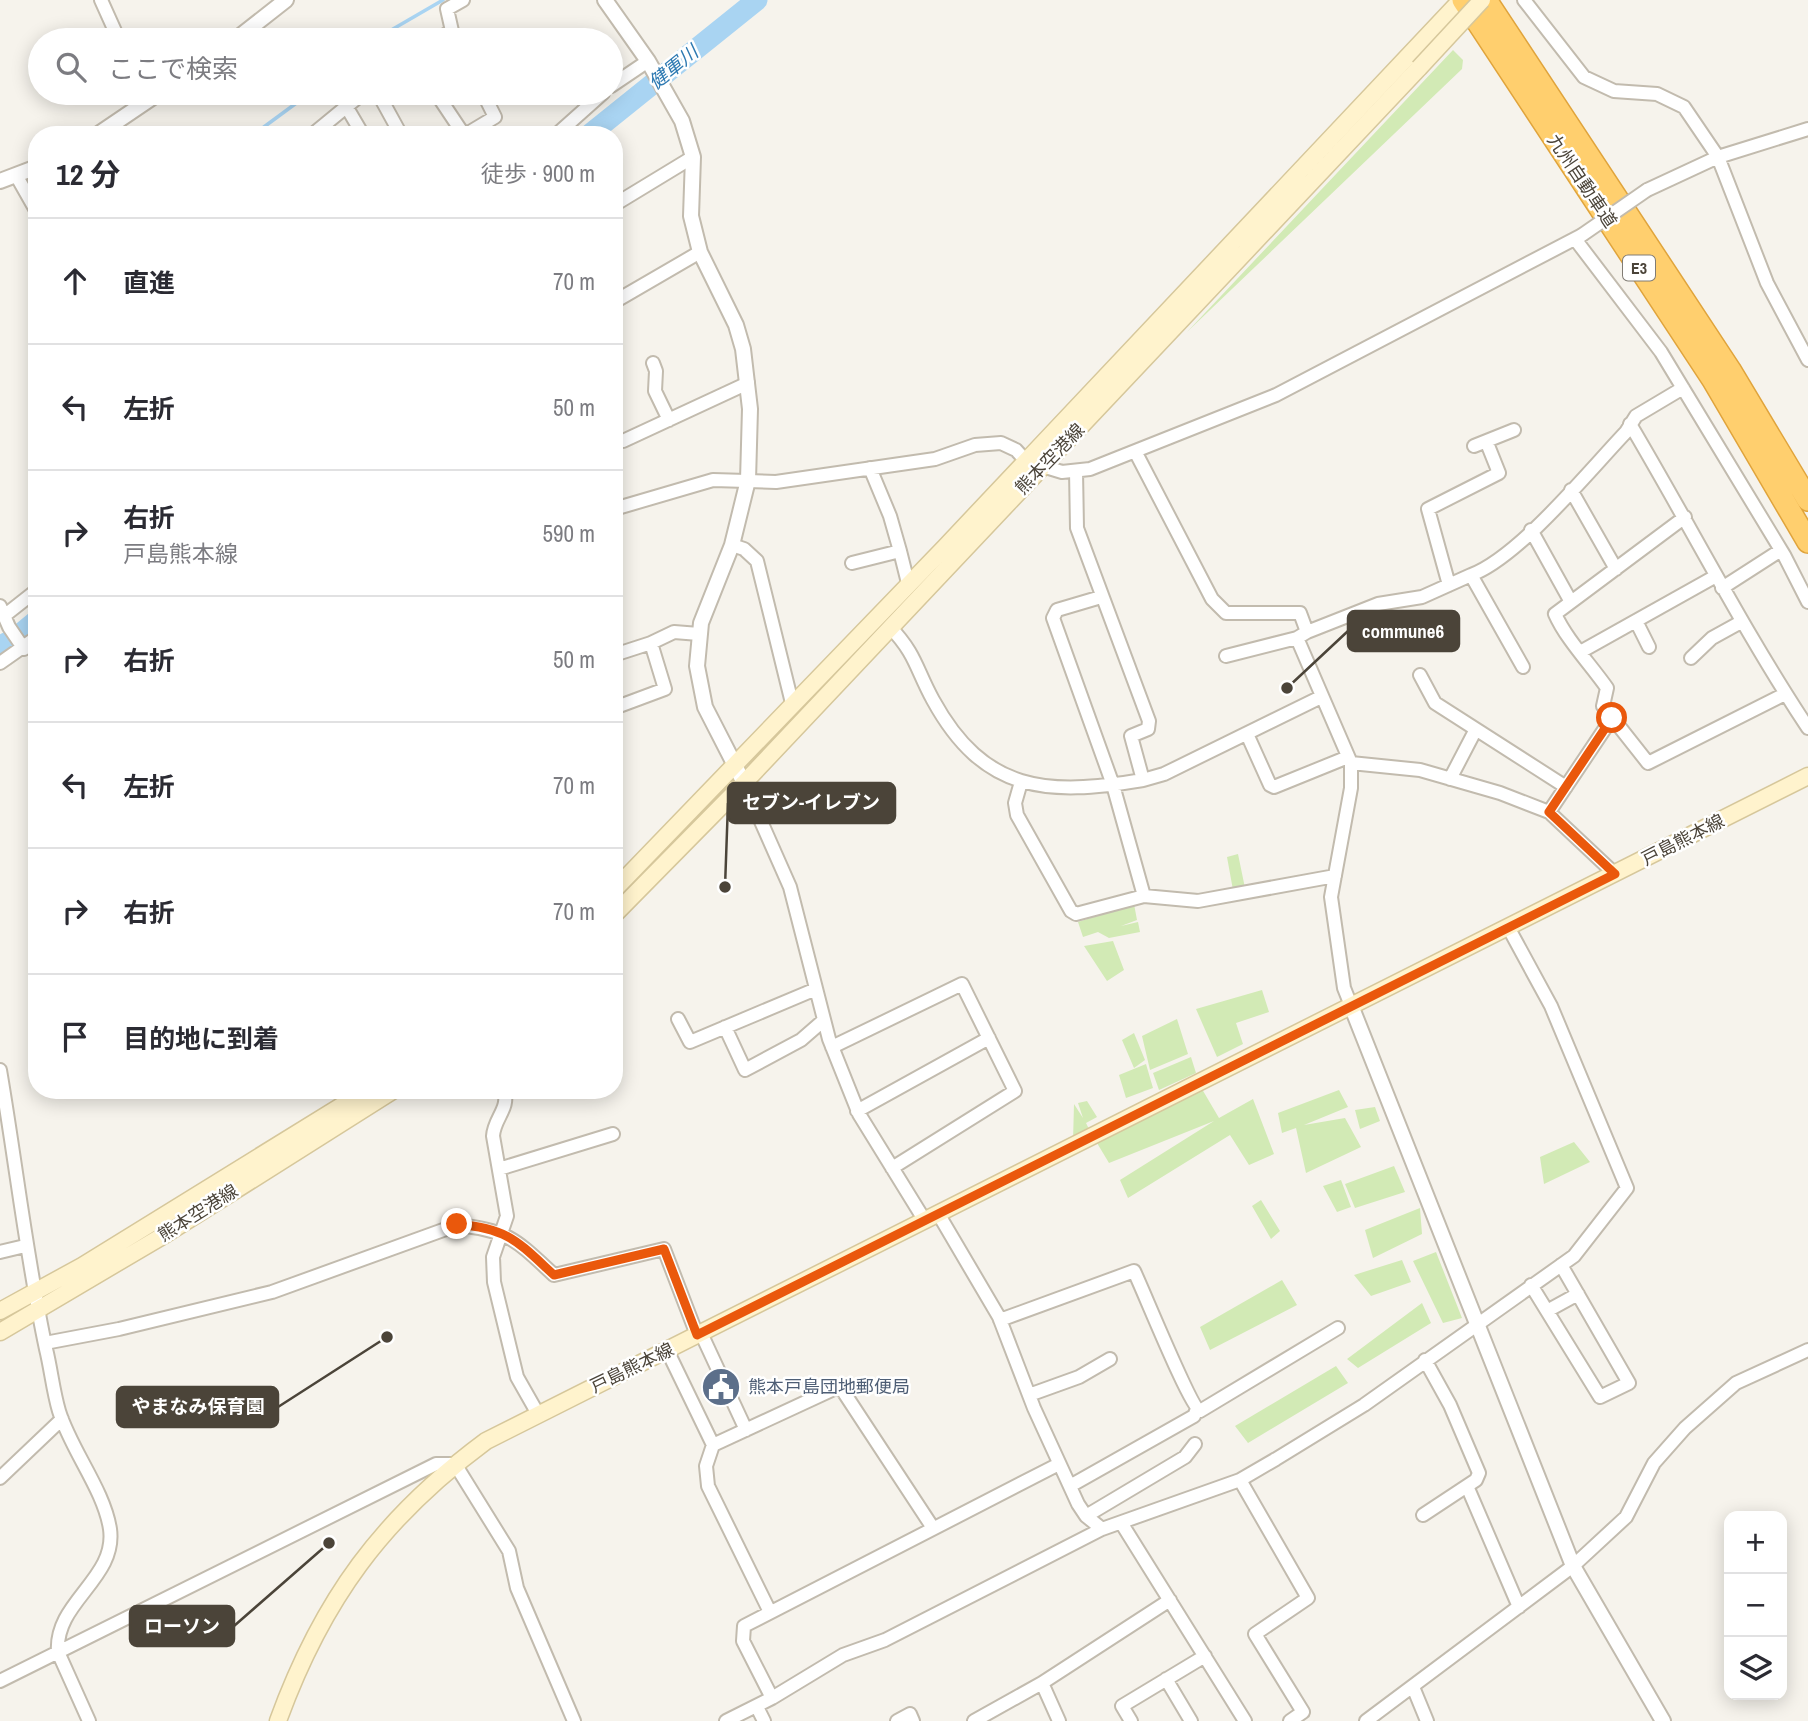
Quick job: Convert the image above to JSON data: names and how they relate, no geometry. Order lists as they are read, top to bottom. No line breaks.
{"streets":{"highway":["九州自動車道","E3"],"main road":["熊本空港線","戸島熊本線"]},"crossings":[["九州自動車道","熊本空港線"]],"water":["健軍川"],"places":{"other":["commune6","セブン-イレブン","やまなみ保育園","ローソン"],"public building":["熊本戸島団地郵便局"]},"page":{"search":"ここで検索","heading":["12 分","徒歩 · 900 m"],"list":[["直進","70 m"],["左折","50 m"],["右折","戸島熊本線","590 m"],["右折","50 m"],["左折","70 m"],["右折","70 m"],"目的地に到着"],"map_buttons":["+","−"]}}
